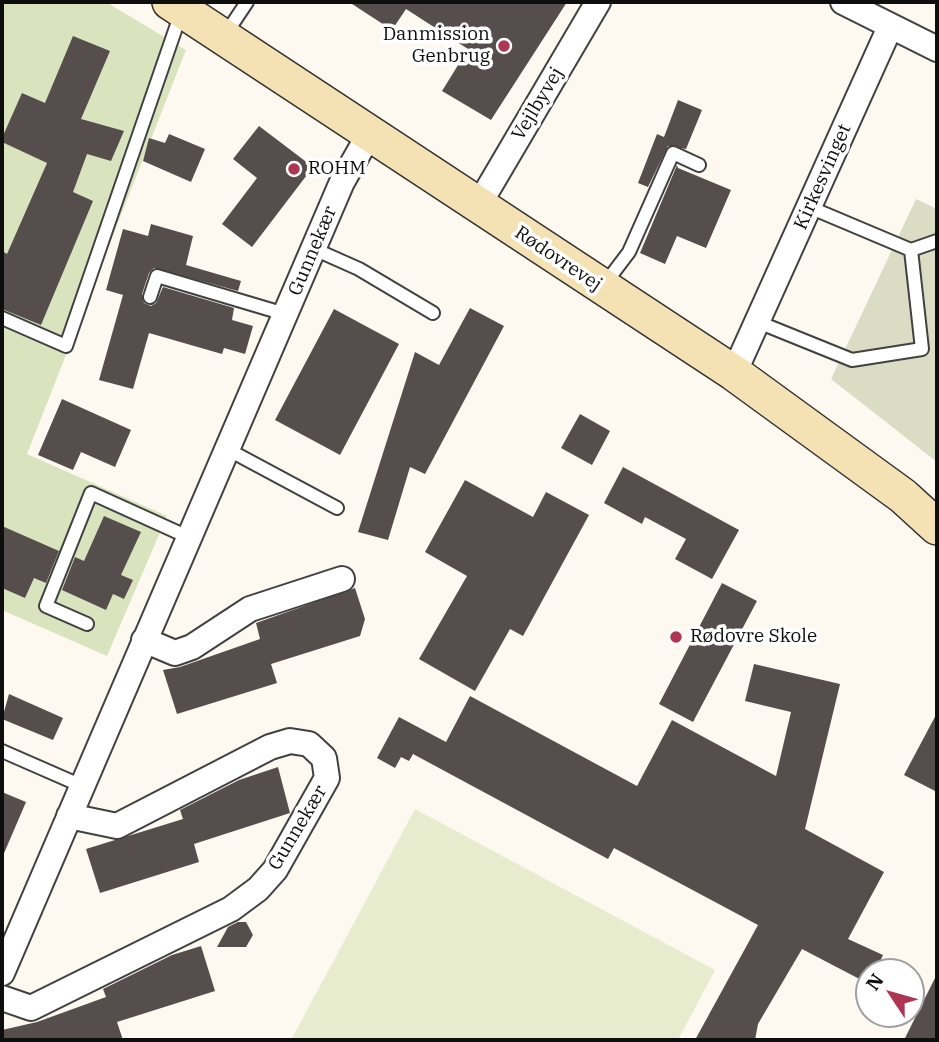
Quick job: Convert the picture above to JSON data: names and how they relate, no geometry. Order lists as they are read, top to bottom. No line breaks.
{"streets":{"street":["Vejlbyvej","Kirkesvinget","Gunnekær","Rødovrevej"]},"crossings":[["Vejlbyvej","Rødovrevej"],["Kirkesvinget","Rødovrevej"],["Gunnekær","Rødovrevej"]],"places":["Danmission Genbrug","ROHM","Rødovre Skole"],"north":"top left"}
